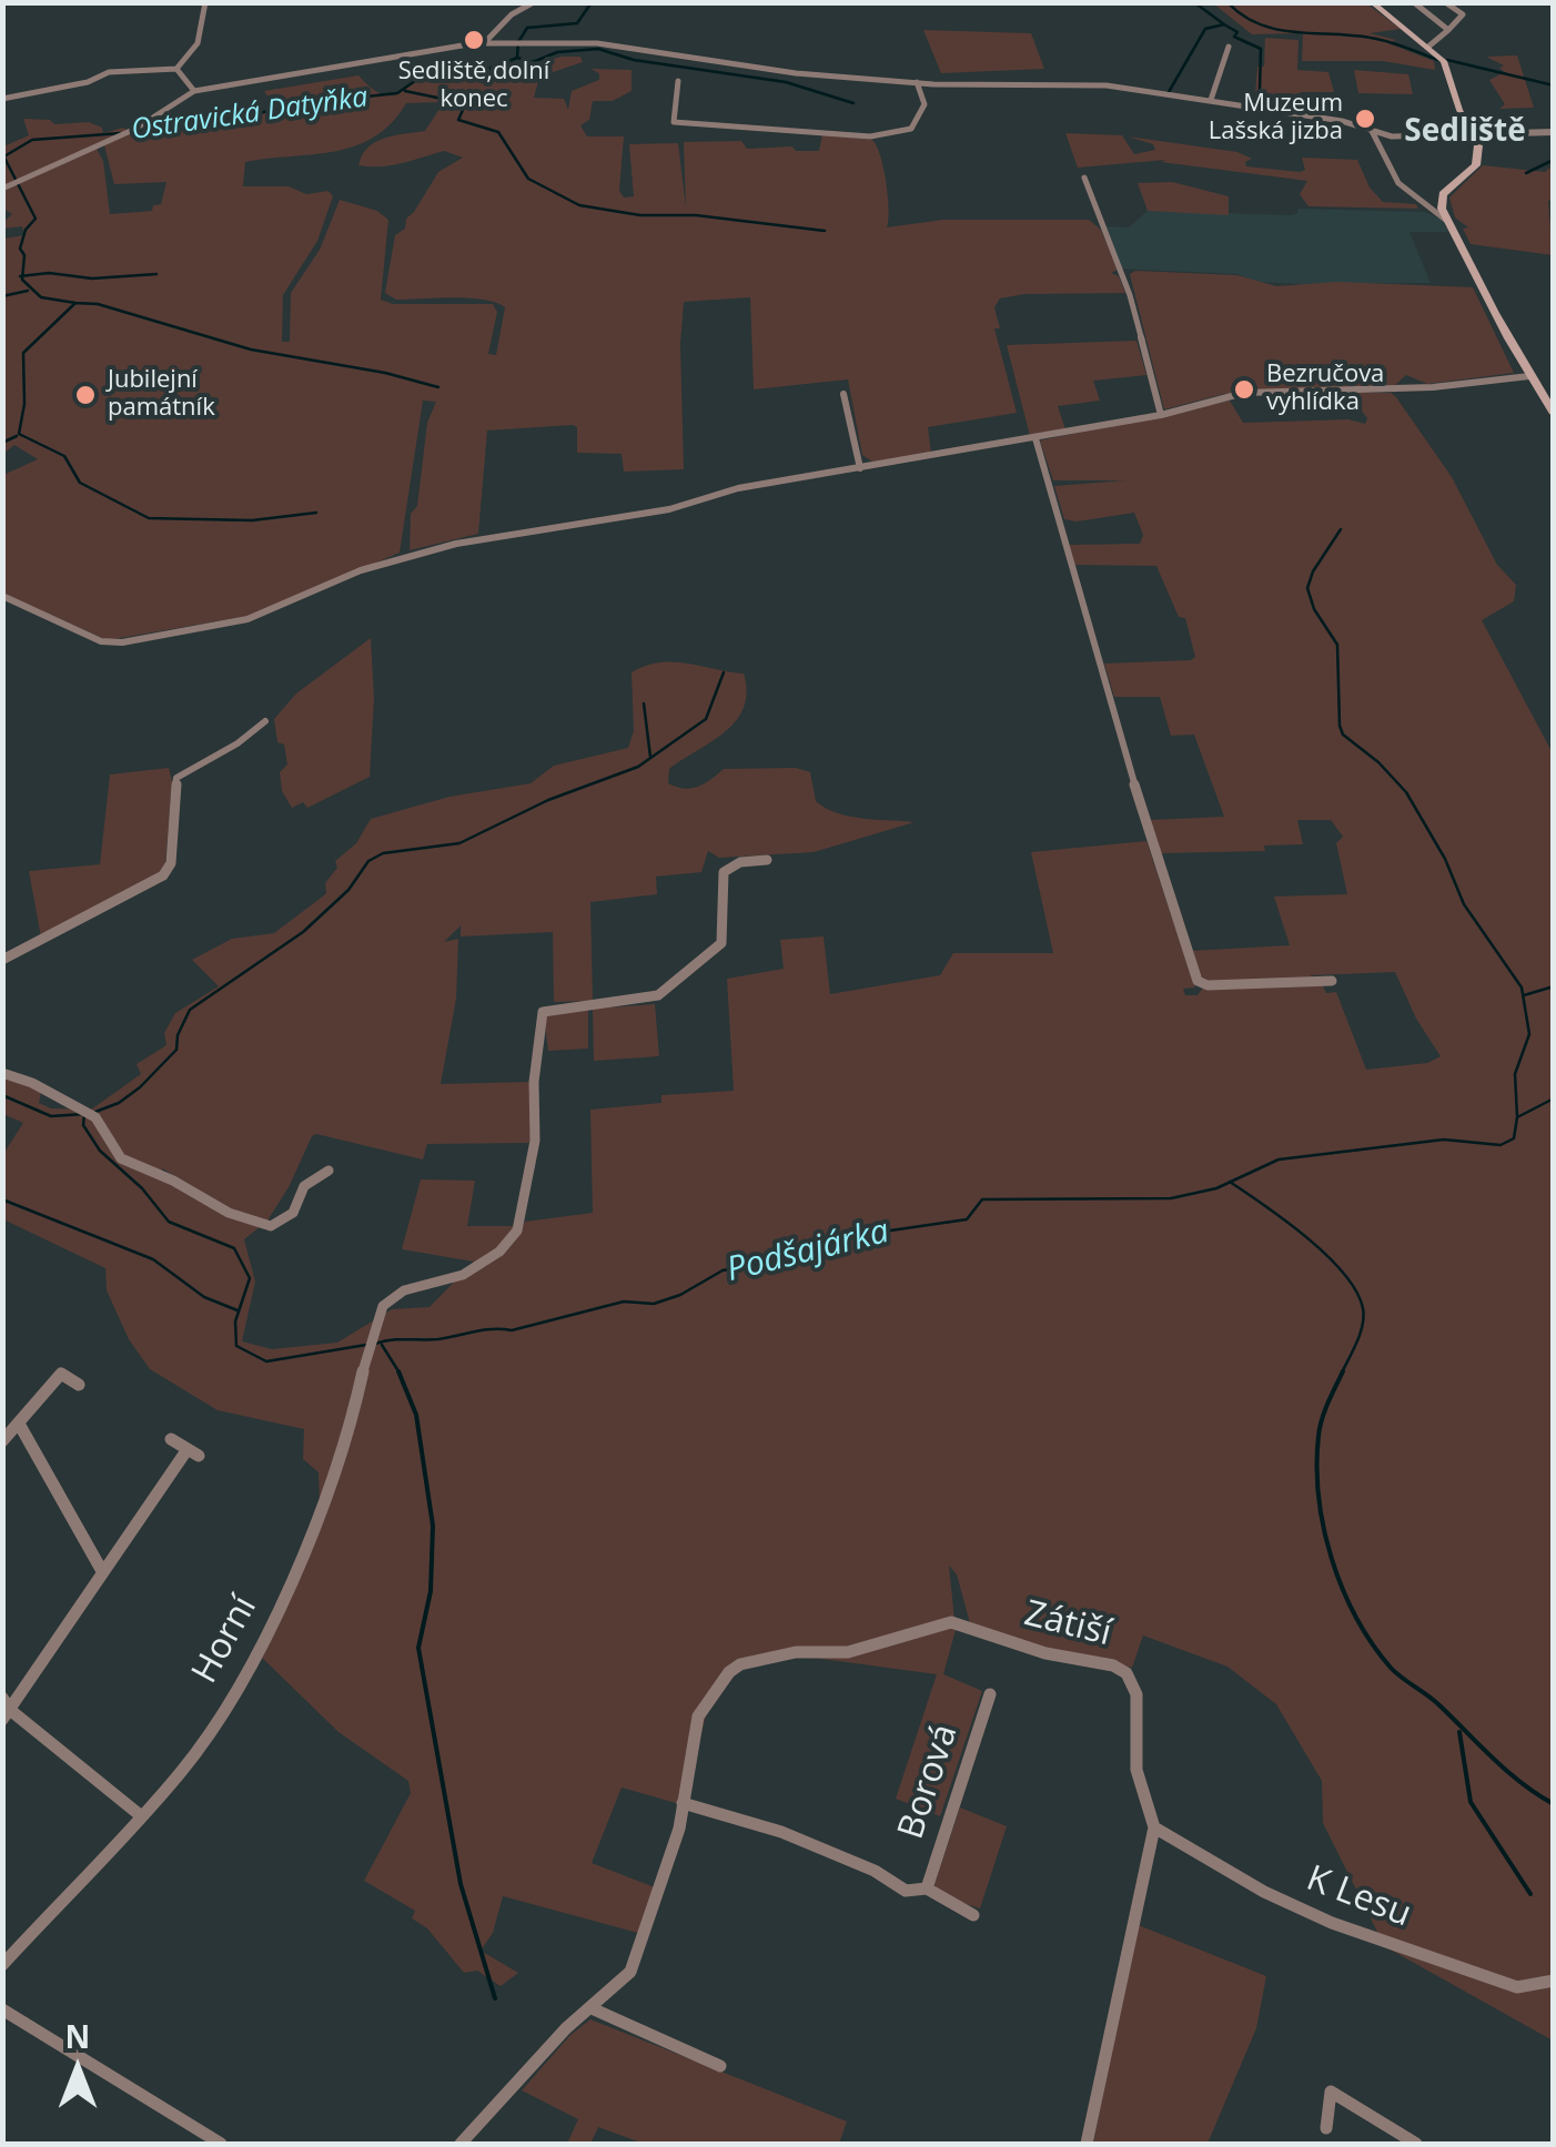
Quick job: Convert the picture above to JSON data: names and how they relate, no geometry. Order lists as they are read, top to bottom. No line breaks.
{"streets":{"street":["Zátiší","Horní","Borová","K Lesu"]},"crossings":[["Zátiší","K Lesu"]],"districts":["Sedliště"],"water":["Ostravická Datyňka","Podšajárka"],"places":["Sedliště,dolní konec","Muzeum Lašská jizba","Bezručova vyhlídka","Jubilejní památník"],"north":"top"}
